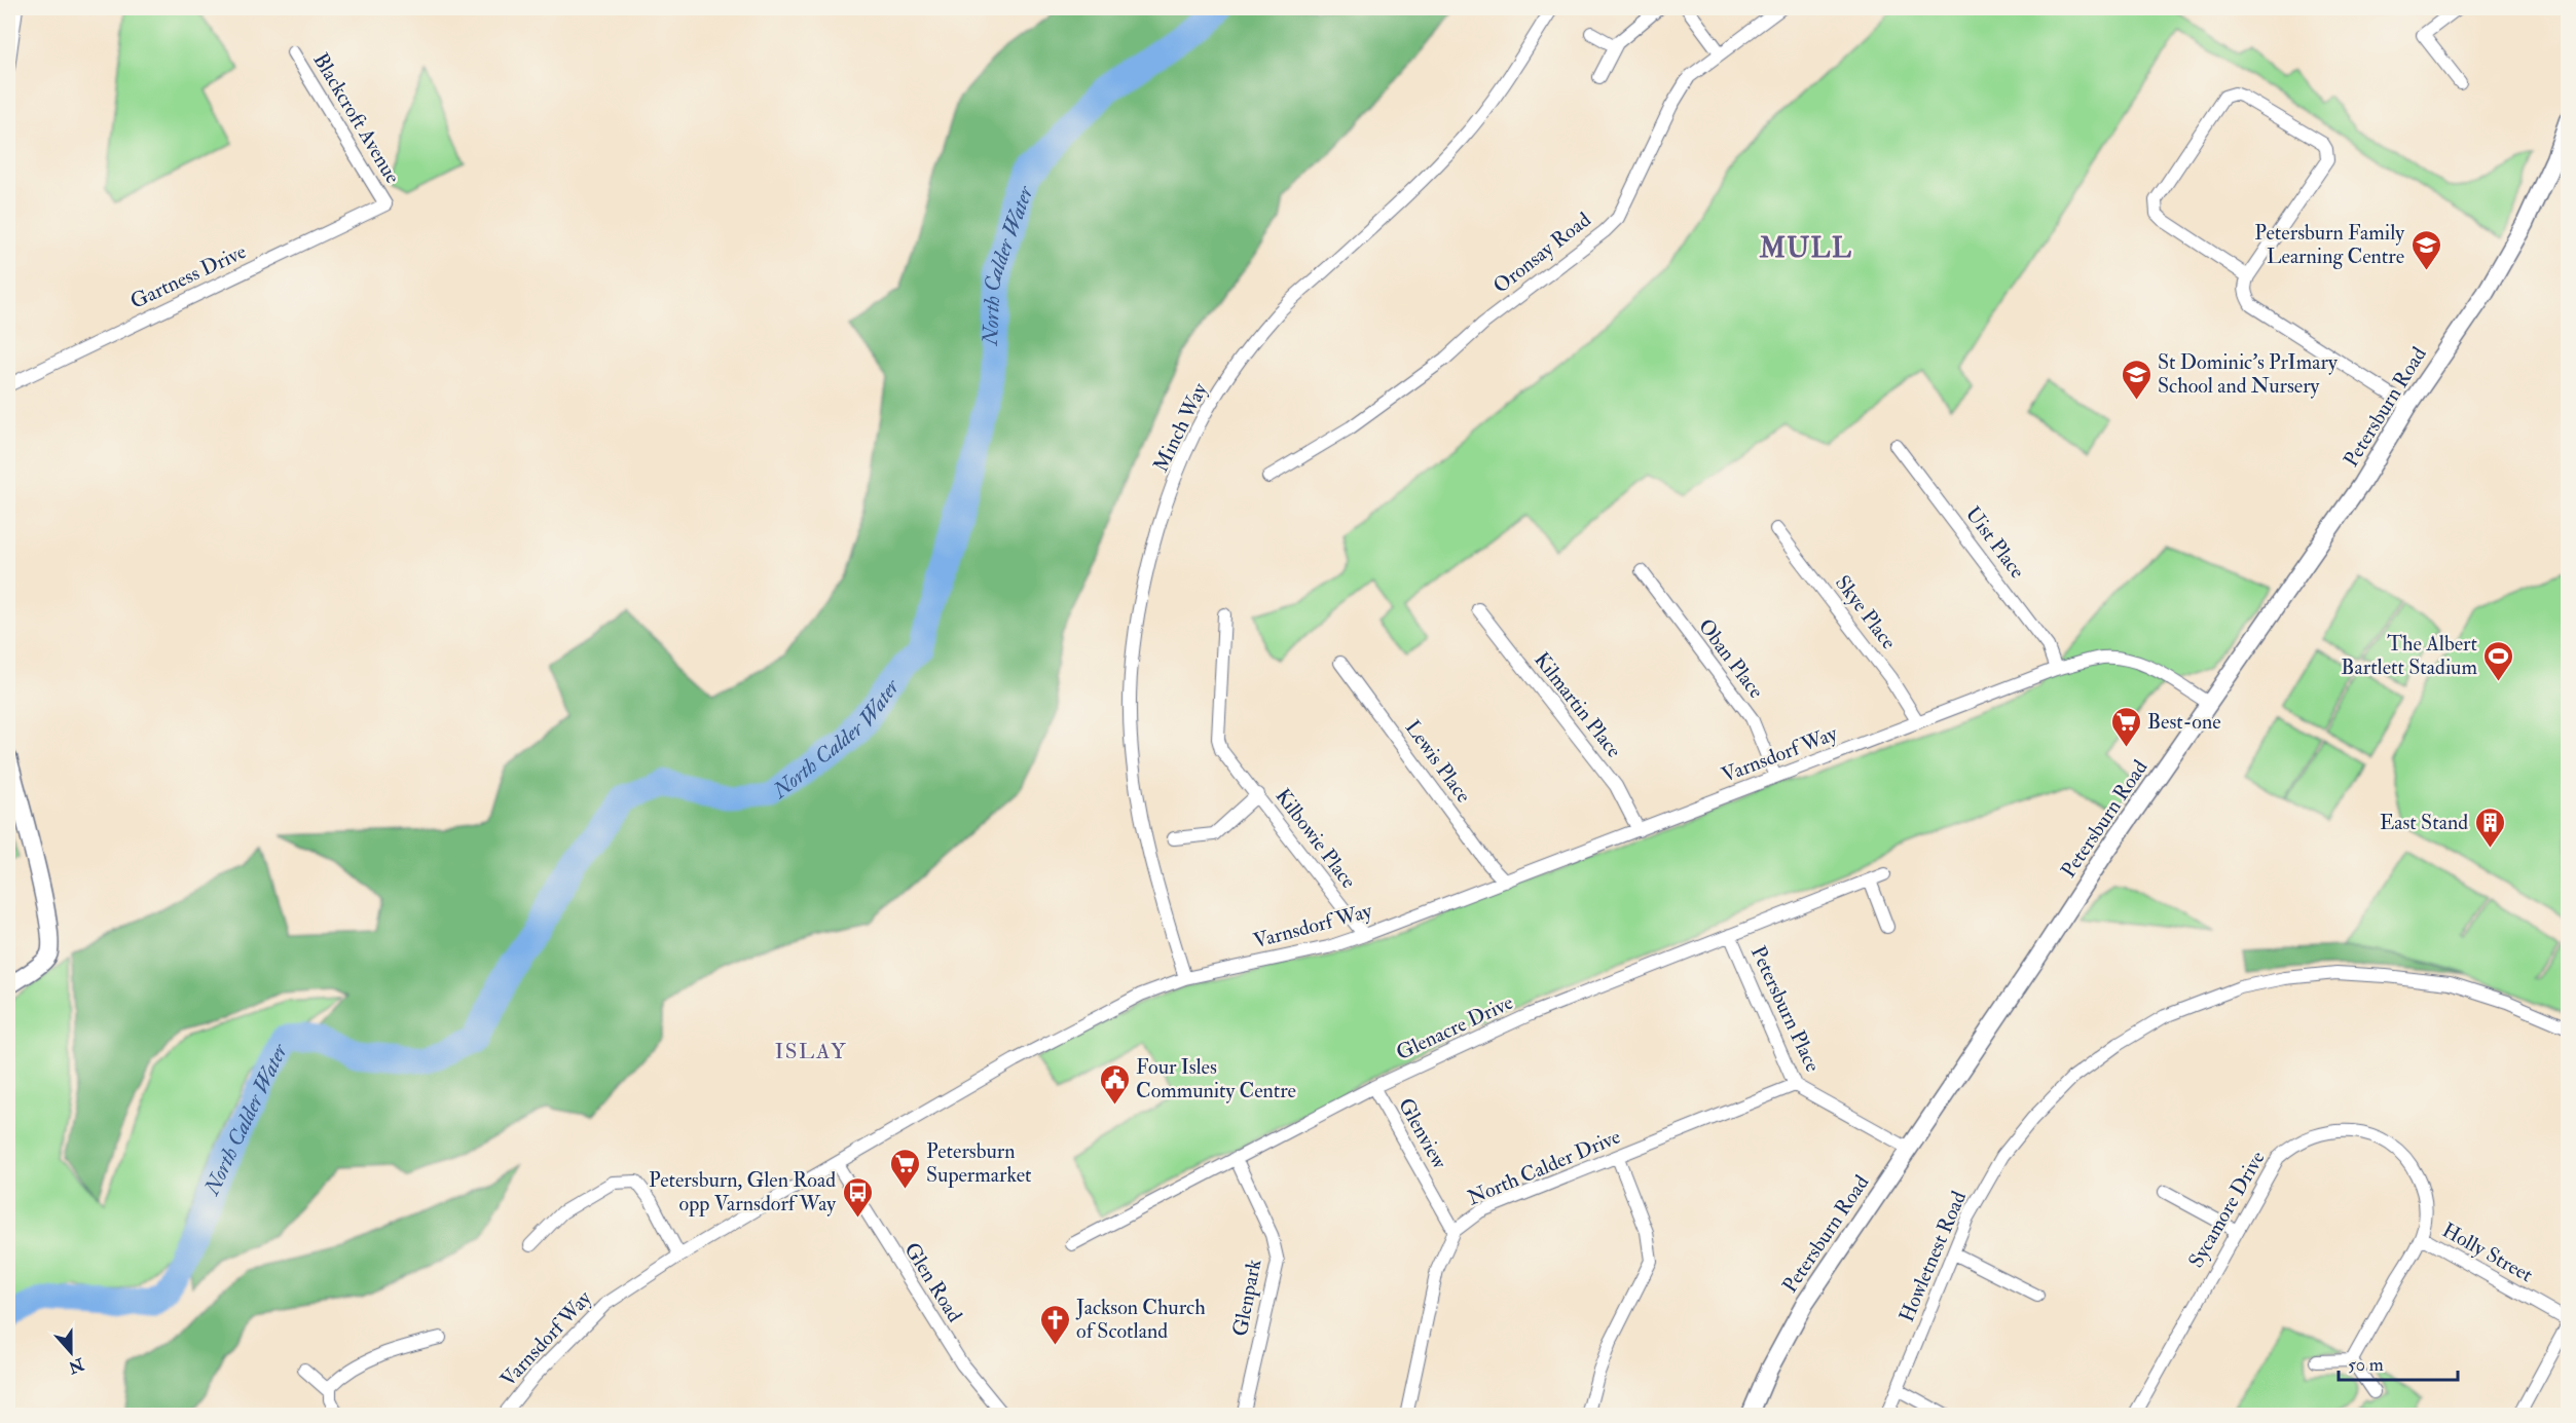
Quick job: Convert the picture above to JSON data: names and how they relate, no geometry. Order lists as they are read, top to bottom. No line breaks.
{"streets":{"main road":["Petersburn Road"],"street":["Blackcroft Avenue","Oronsay Road","Gartness Drive","Minch Way","Uist Place","Skye Place","Oban Place","Kilmartin Place","Varnsdorf Way","Lewis Place","Kilbowie Place","Petersburn Place","Glenacre Drive","Glenview","North Calder Drive","Sycamore Drive","Holly Street","Howletnest Road","Glen Road","Glenpark"]},"crossings":[["Blackcroft Avenue","Gartness Drive"],["Petersburn Road","Varnsdorf Way"],["Petersburn Road","Petersburn Place"],["Minch Way","Varnsdorf Way"],["Uist Place","Varnsdorf Way"],["Skye Place","Varnsdorf Way"],["Oban Place","Varnsdorf Way"],["Kilmartin Place","Varnsdorf Way"],["Varnsdorf Way","Lewis Place"],["Varnsdorf Way","Kilbowie Place"],["Varnsdorf Way","Glen Road"],["Petersburn Place","Glenacre Drive"],["Petersburn Place","North Calder Drive"],["Glenacre Drive","Glenview"],["Glenacre Drive","Glenpark"],["Glenview","North Calder Drive"],["Sycamore Drive","Holly Street"]],"districts":["MULL","ISLAY"],"water":["North Calder Water"],"places":{"school or university":["Petersburn Family Learning Centre","St Dominic’s PrImary School and Nursery"],"sports":["The Albert Bartlett Stadium"],"supermarket":["Best-one","Petersburn Supermarket"],"building":["East Stand"],"public building":["Four Isles Community Centre"],"bus stop":["Petersburn, Glen Road opp Varnsdorf Way"],"church":["Jackson Church of Scotland"]},"scale_bar":"50 m","north":"bottom"}
